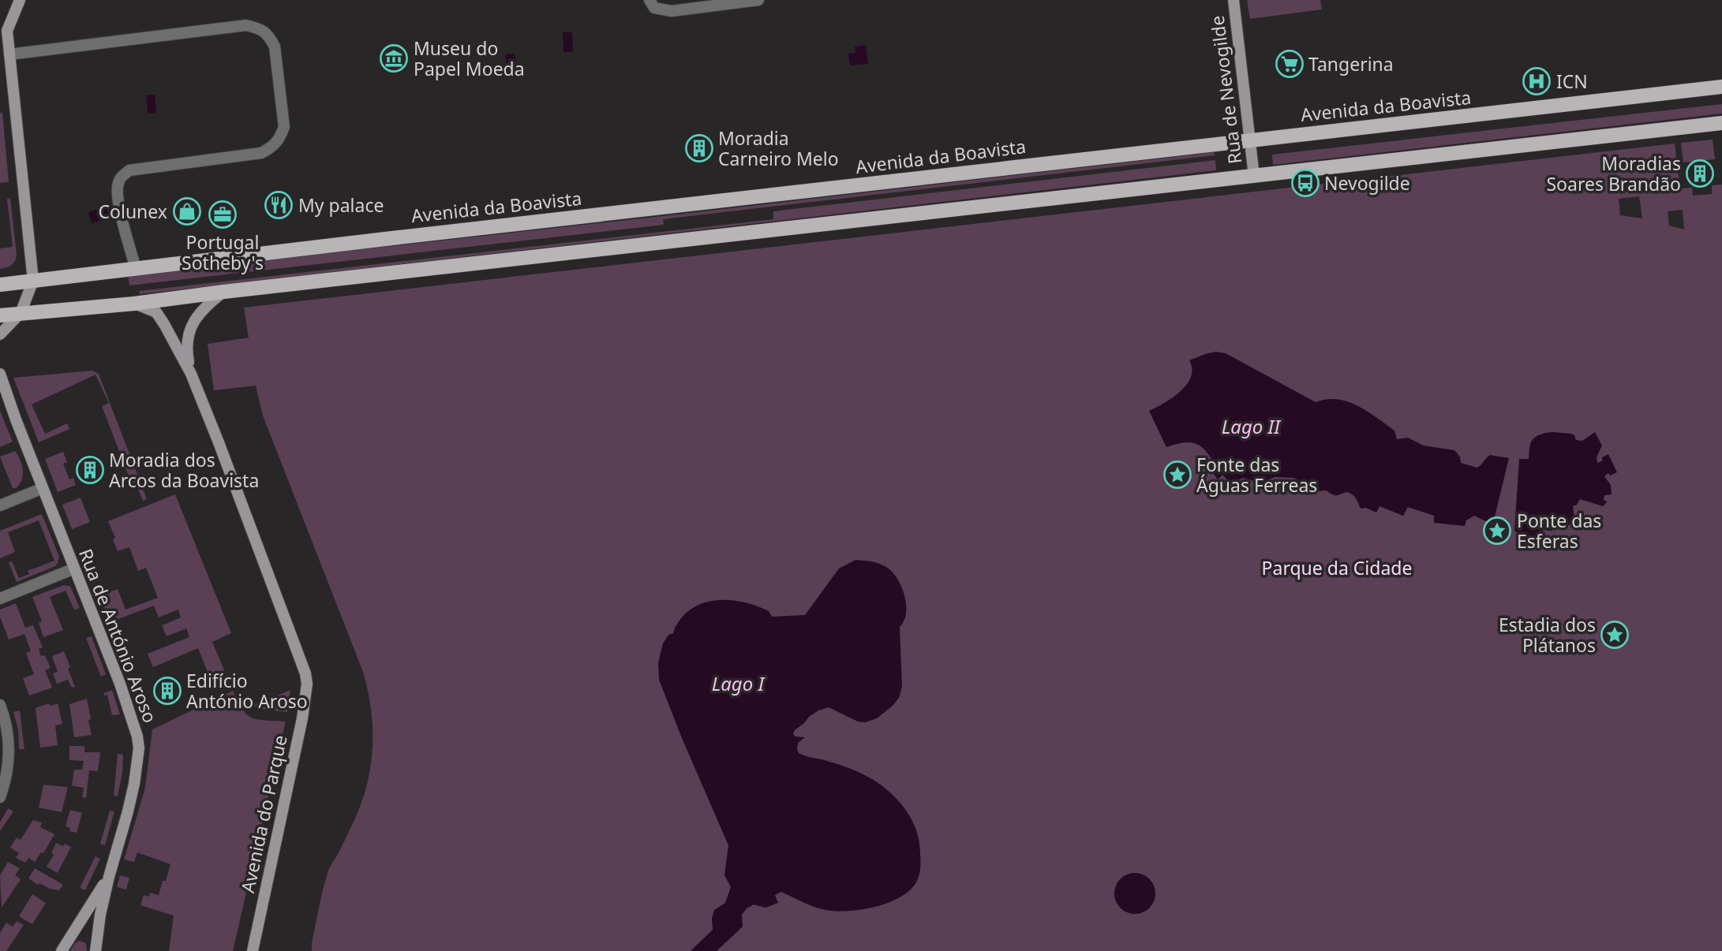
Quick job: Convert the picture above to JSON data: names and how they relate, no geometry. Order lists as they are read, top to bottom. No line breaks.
{"streets":{"main road":["Avenida da Boavista"],"street":["Rua de Nevogilde","Rua de António Aroso","Avenida do Parque"]},"crossings":[["Rua de Nevogilde","Avenida da Boavista"]],"water":["Lago II","Lago I"],"parks":["Parque da Cidade"],"places":{"museum":["Museu do Papel Moeda"],"supermarket":["Tangerina"],"hospital":["ICN"],"building":["Moradia Carneiro Melo","Moradias Soares Brandão","Moradia dos Arcos da Boavista","Edifício António Aroso"],"bus stop":["Nevogilde"],"restaurant":["My palace"],"shop":["Colunex"],"office":["Portugal Sotheby's"],"place":["Fonte das Águas Ferreas","Ponte das Esferas","Estadia dos Plátanos"]}}
